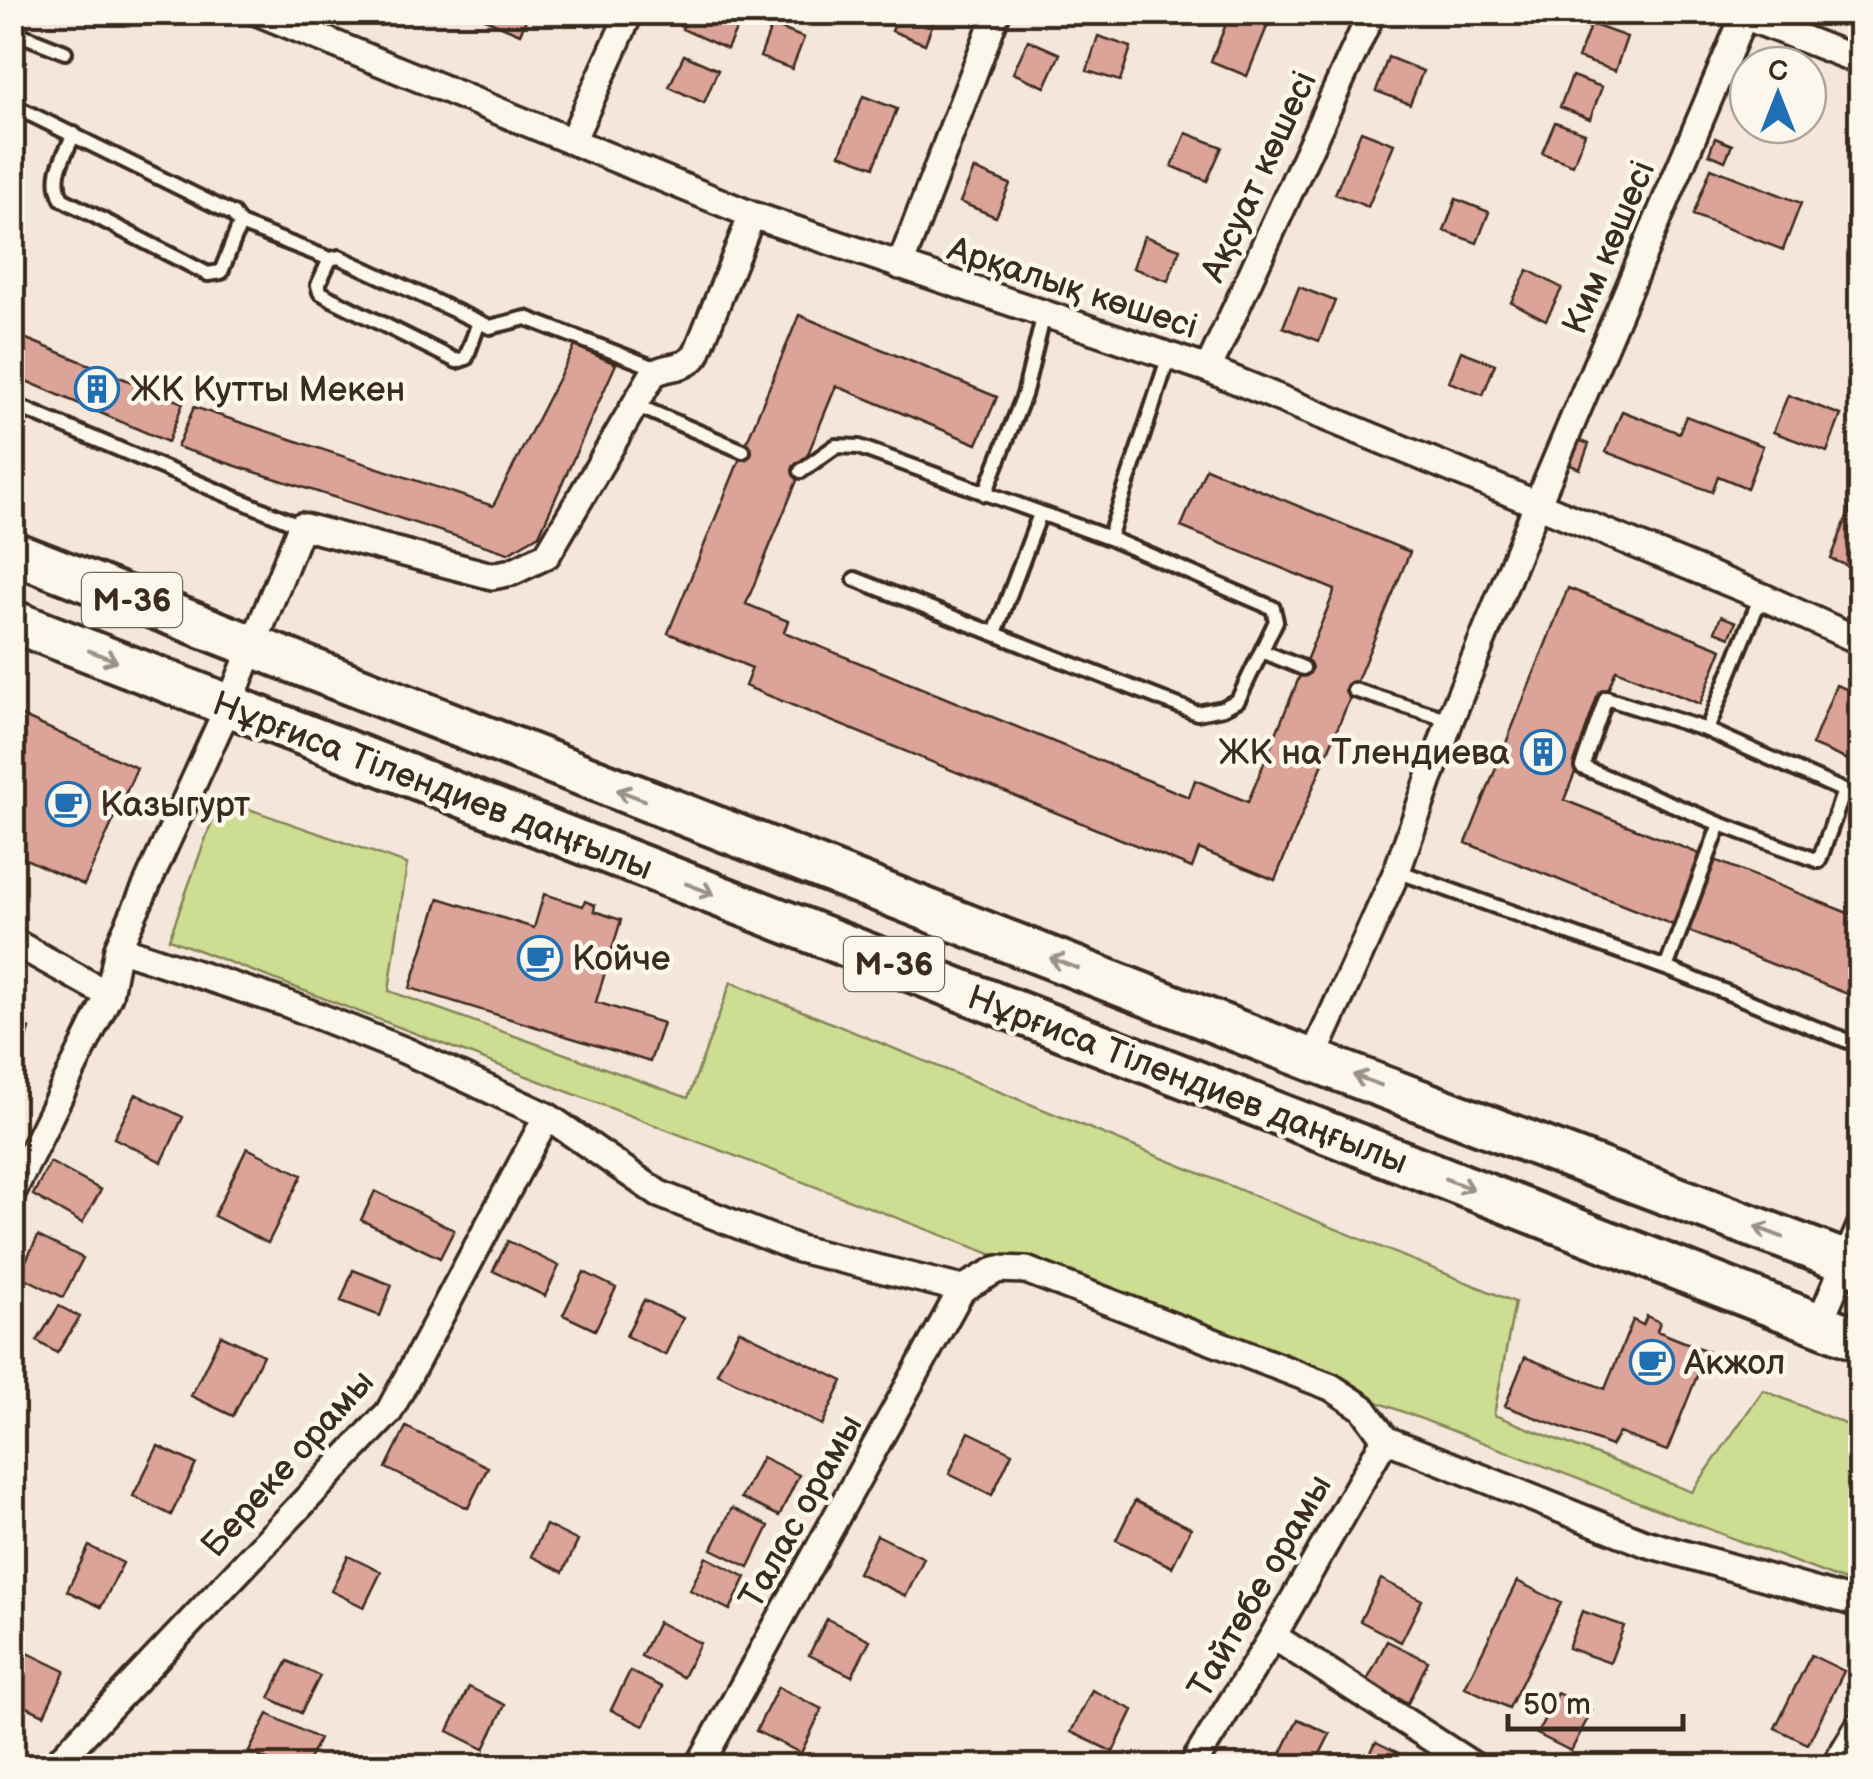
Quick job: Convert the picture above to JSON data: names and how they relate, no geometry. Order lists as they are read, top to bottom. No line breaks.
{"streets":{"main road":["M-36","Нұрғиса Тілендиев даңғылы"],"street":["Ақсуат көшесі","Ким көшесі","Арқалық көшесі","Береке орамы","Талас орамы","Тайтөбе орамы"]},"crossings":[["Ақсуат көшесі","Арқалық көшесі"],["Ким көшесі","Арқалық көшесі"],["Ким көшесі","Нұрғиса Тілендиев даңғылы"]],"places":{"building":["ЖК Кутты Мекен","ЖК на Тлендиева"],"cafe":["Казыгурт","Койче","Акжол"]},"scale_bar":"50 m","north":"top"}
